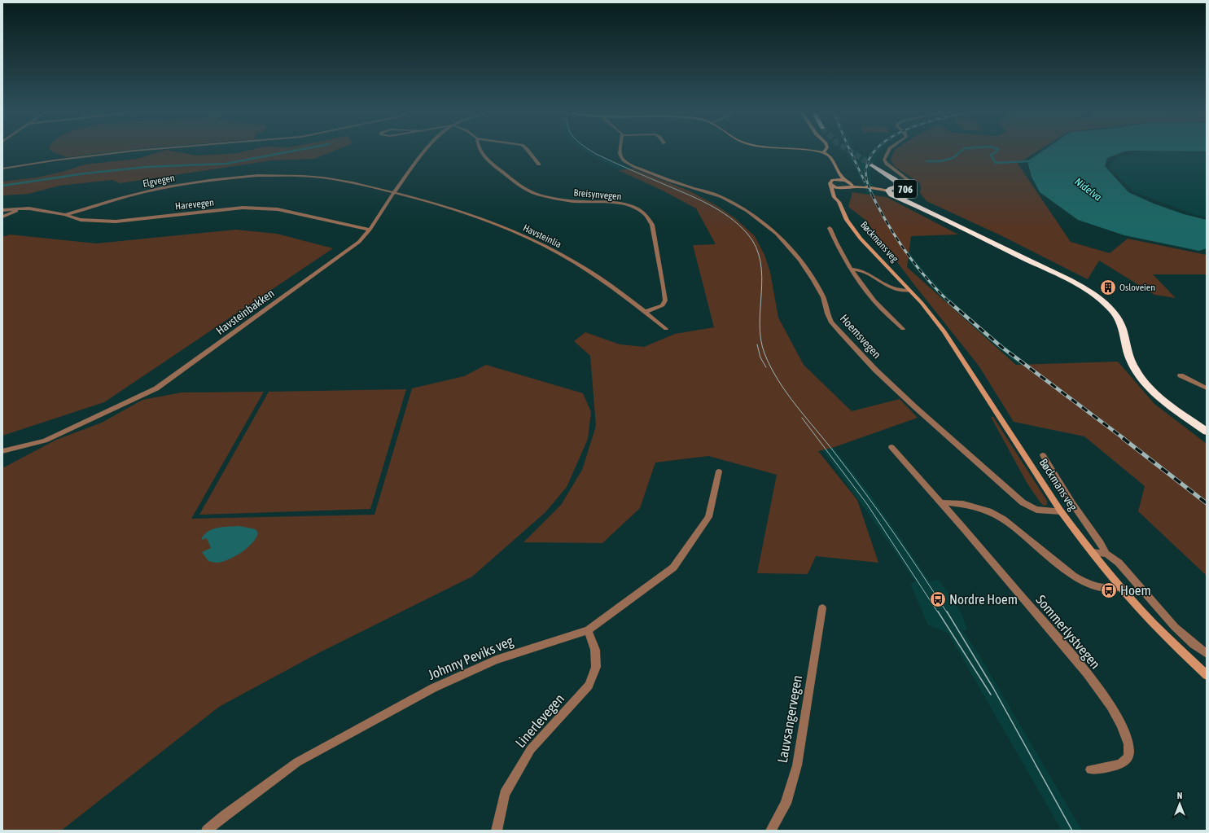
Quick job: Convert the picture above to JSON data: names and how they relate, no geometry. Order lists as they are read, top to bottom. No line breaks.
{"streets":{"highway":["706"],"main road":["Bøckmans veg"],"street":["Elgvegen","Breisynvegen","Harevegen","Havsteinlia","Havsteinbakken","Hoemsvegen","Sommerlystvegen","Johnny Peviks veg","Lauvsangervegen","Linerlevegen"]},"crossings":[["Elgvegen","Harevegen"],["Elgvegen","Havsteinlia"],["Elgvegen","Havsteinbakken"],["Breisynvegen","Havsteinlia"],["Harevegen","Havsteinbakken"],["Havsteinlia","Havsteinbakken"],["Bøckmans veg","Hoemsvegen"],["Johnny Peviks veg","Linerlevegen"]],"water":["Nidelva"],"places":{"building":["Osloveien"],"bus stop":["Hoem","Nordre Hoem"]},"north":"top"}
